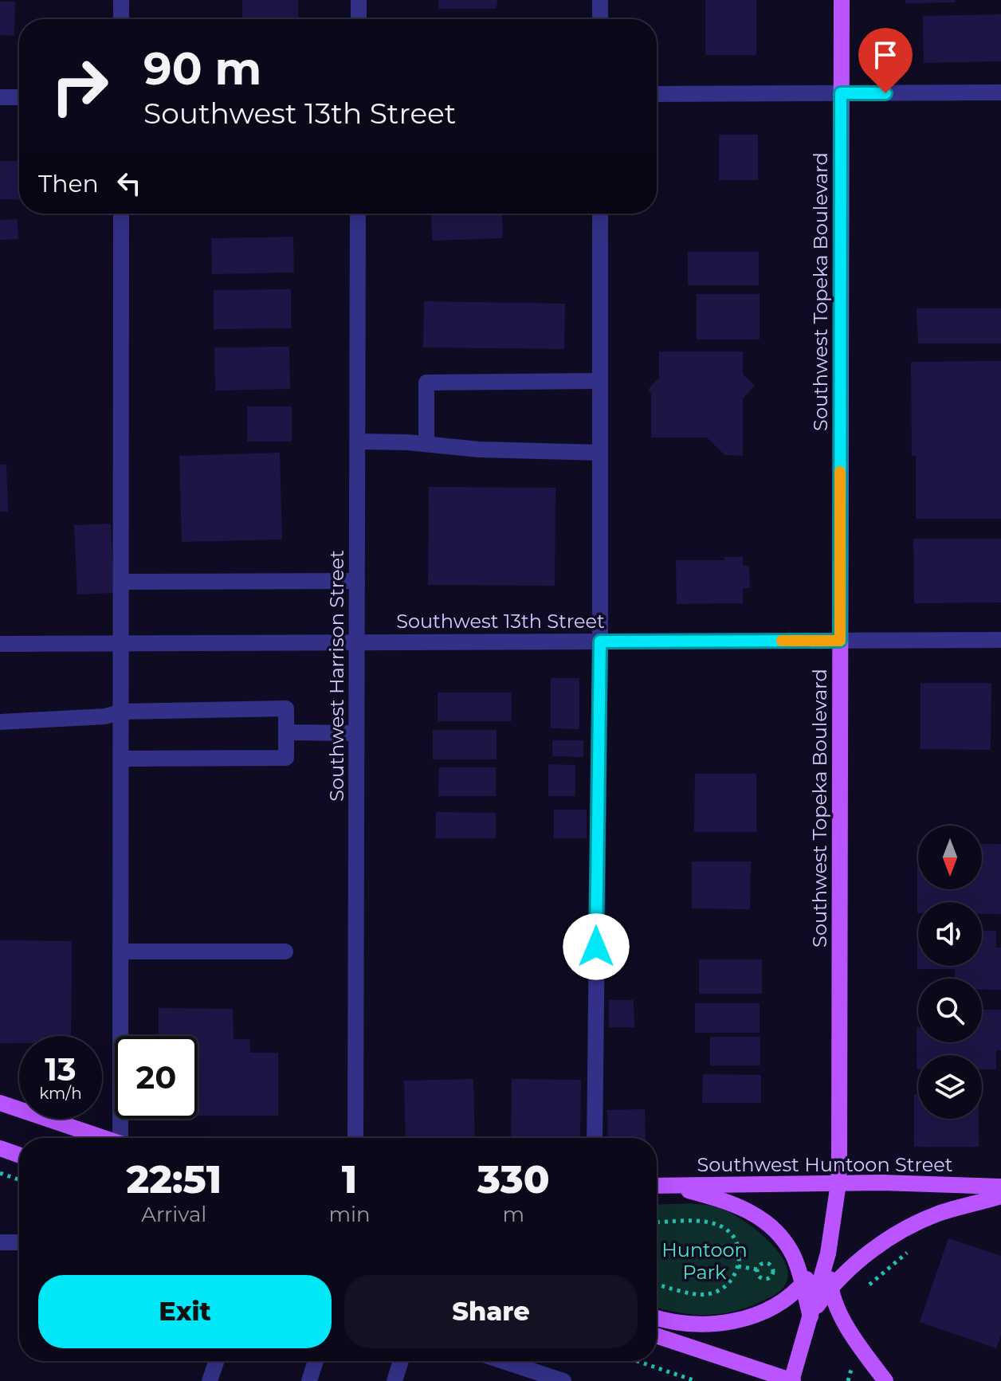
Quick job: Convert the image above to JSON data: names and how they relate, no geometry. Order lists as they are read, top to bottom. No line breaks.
{"streets":{"main road":["Southwest Topeka Boulevard","Southwest Huntoon Street"],"street":["Southwest 13th Street","Southwest Harrison Street"]},"crossings":[["Southwest Topeka Boulevard","Southwest 13th Street"],["Southwest Topeka Boulevard","Southwest Huntoon Street"],["Southwest 13th Street","Southwest Harrison Street"]],"parks":["Huntoon Park"],"north":"bottom","page":{"turn":["90 m","Southwest 13th Street"],"then":"Then","speed":"13 km/h","limit":"20","eta":["22:51","Arrival","1","min","330","m"],"buttons":["Exit","Share"]}}
